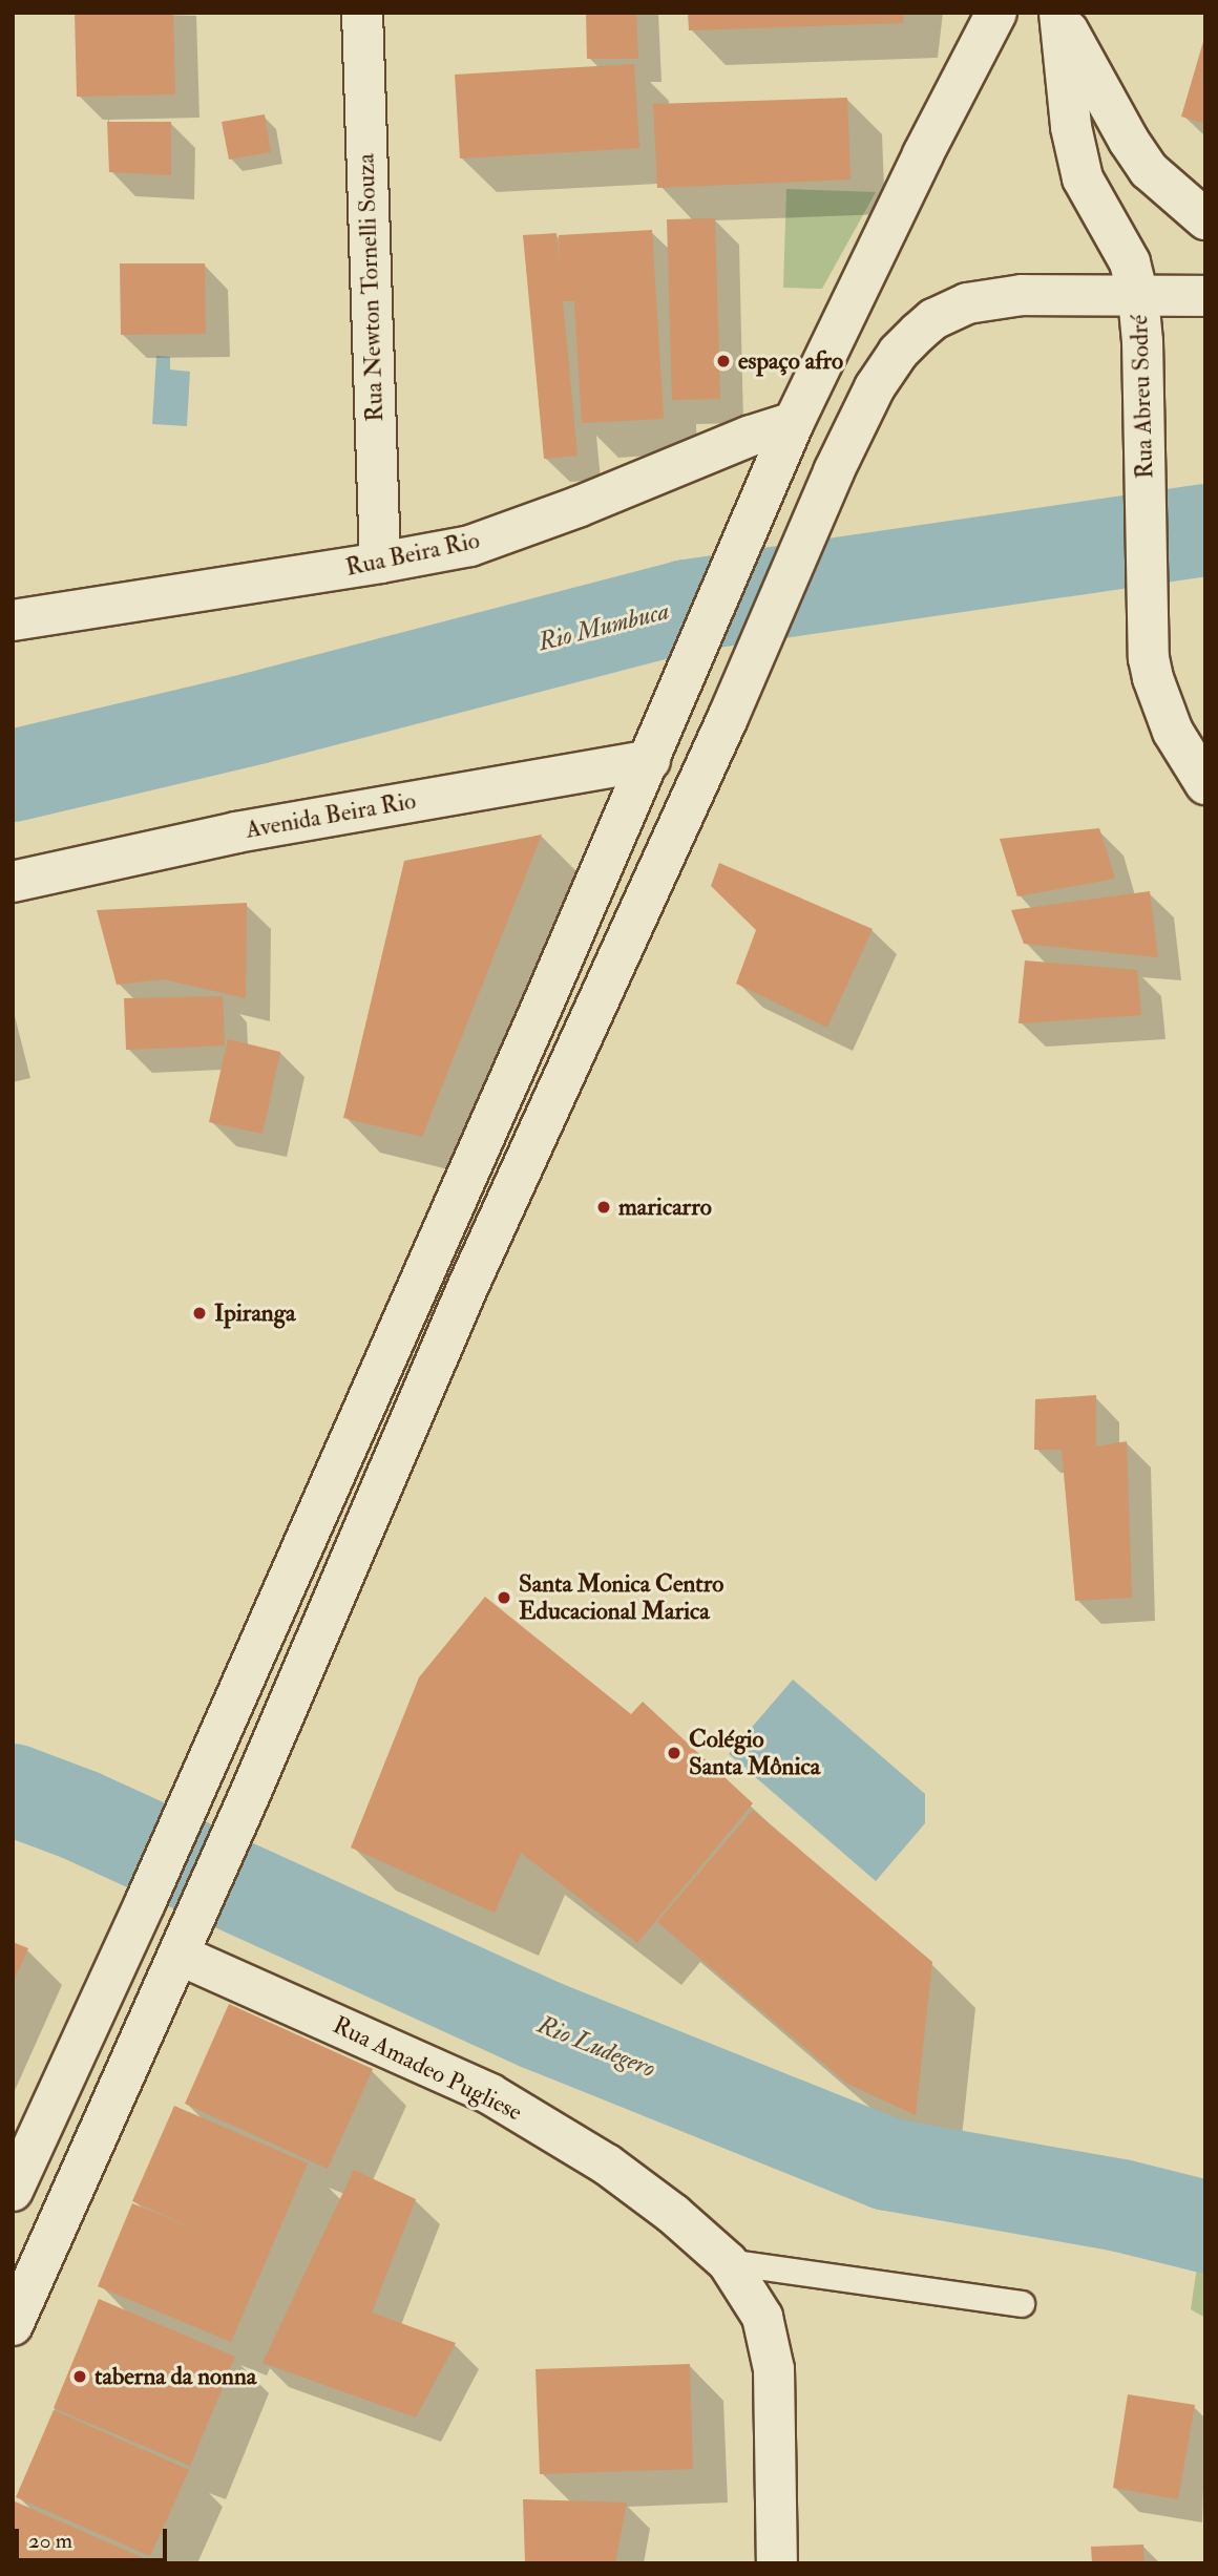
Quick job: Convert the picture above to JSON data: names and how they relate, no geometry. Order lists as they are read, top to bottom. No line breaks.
{"streets":{"main road":["Rua Newton Tornelli Souza","Rua Abreu Sodré","Rua Beira Rio","Avenida Beira Rio","Rua Amadeo Pugliese"]},"crossings":[["Rua Newton Tornelli Souza","Rua Beira Rio"]],"water":["Rio Mumbuca","Rio Ludegero"],"places":["espaço afro","maricarro","Ipiranga","Santa Monica Centro Educacional Marica","Colégio Santa Mônica","taberna da nonna"],"scale_bar":"20 m"}
